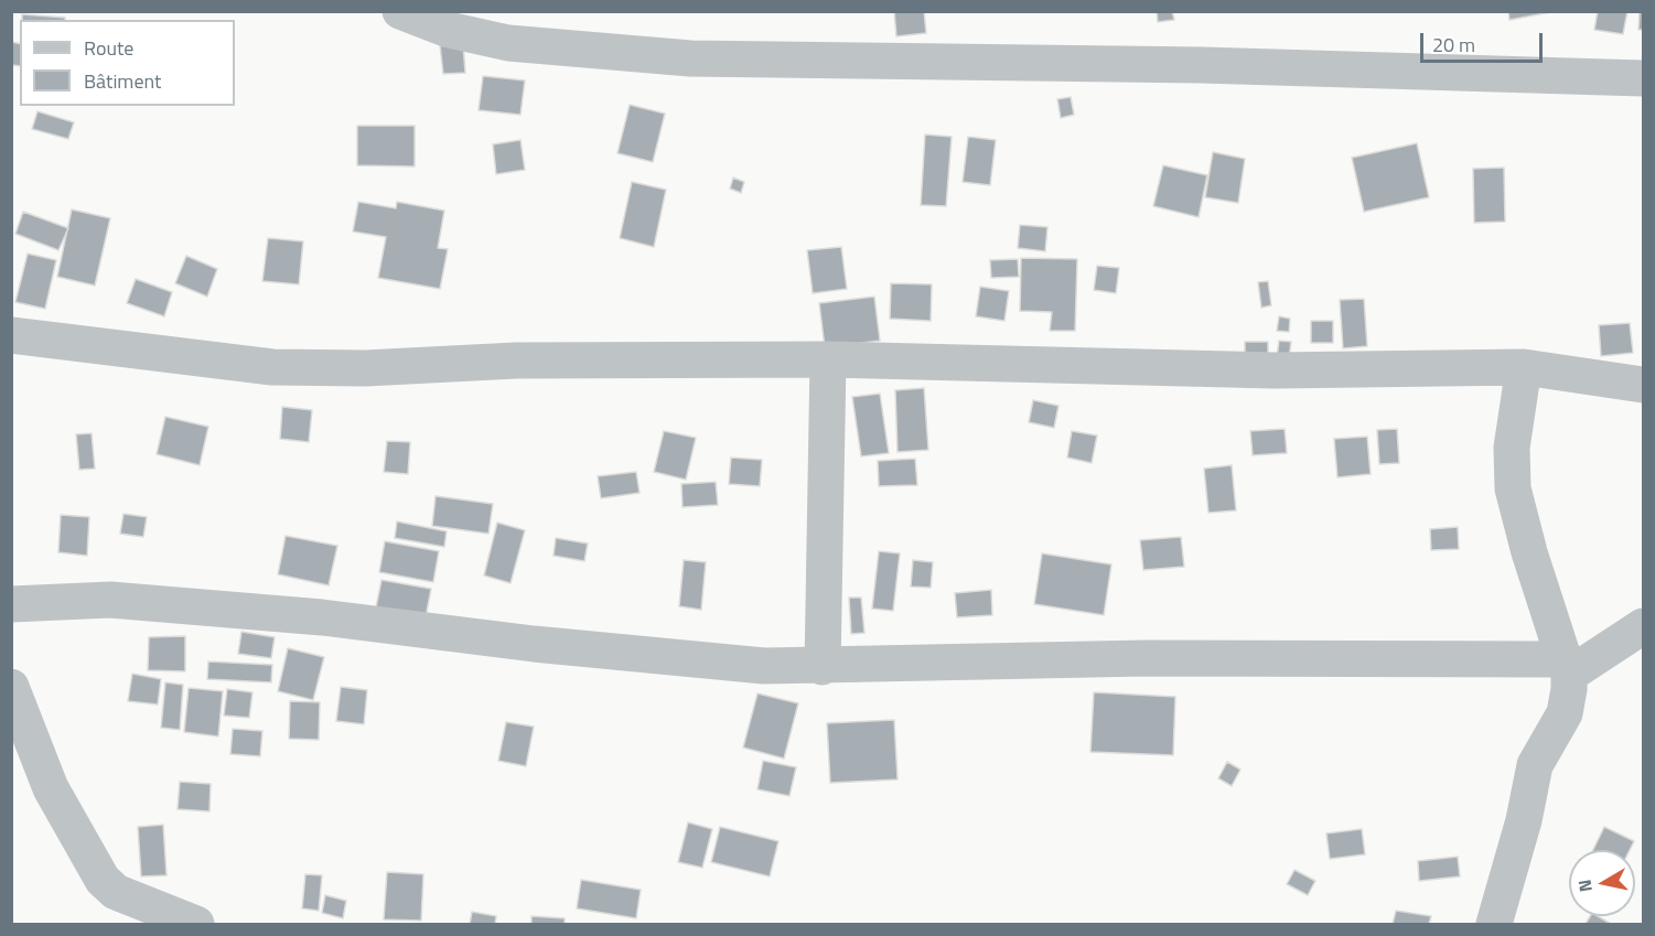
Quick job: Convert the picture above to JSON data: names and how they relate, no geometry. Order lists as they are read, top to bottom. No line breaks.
{"legend":["Route","Bâtiment"],"scale_bar":"20 m","north":"left"}
